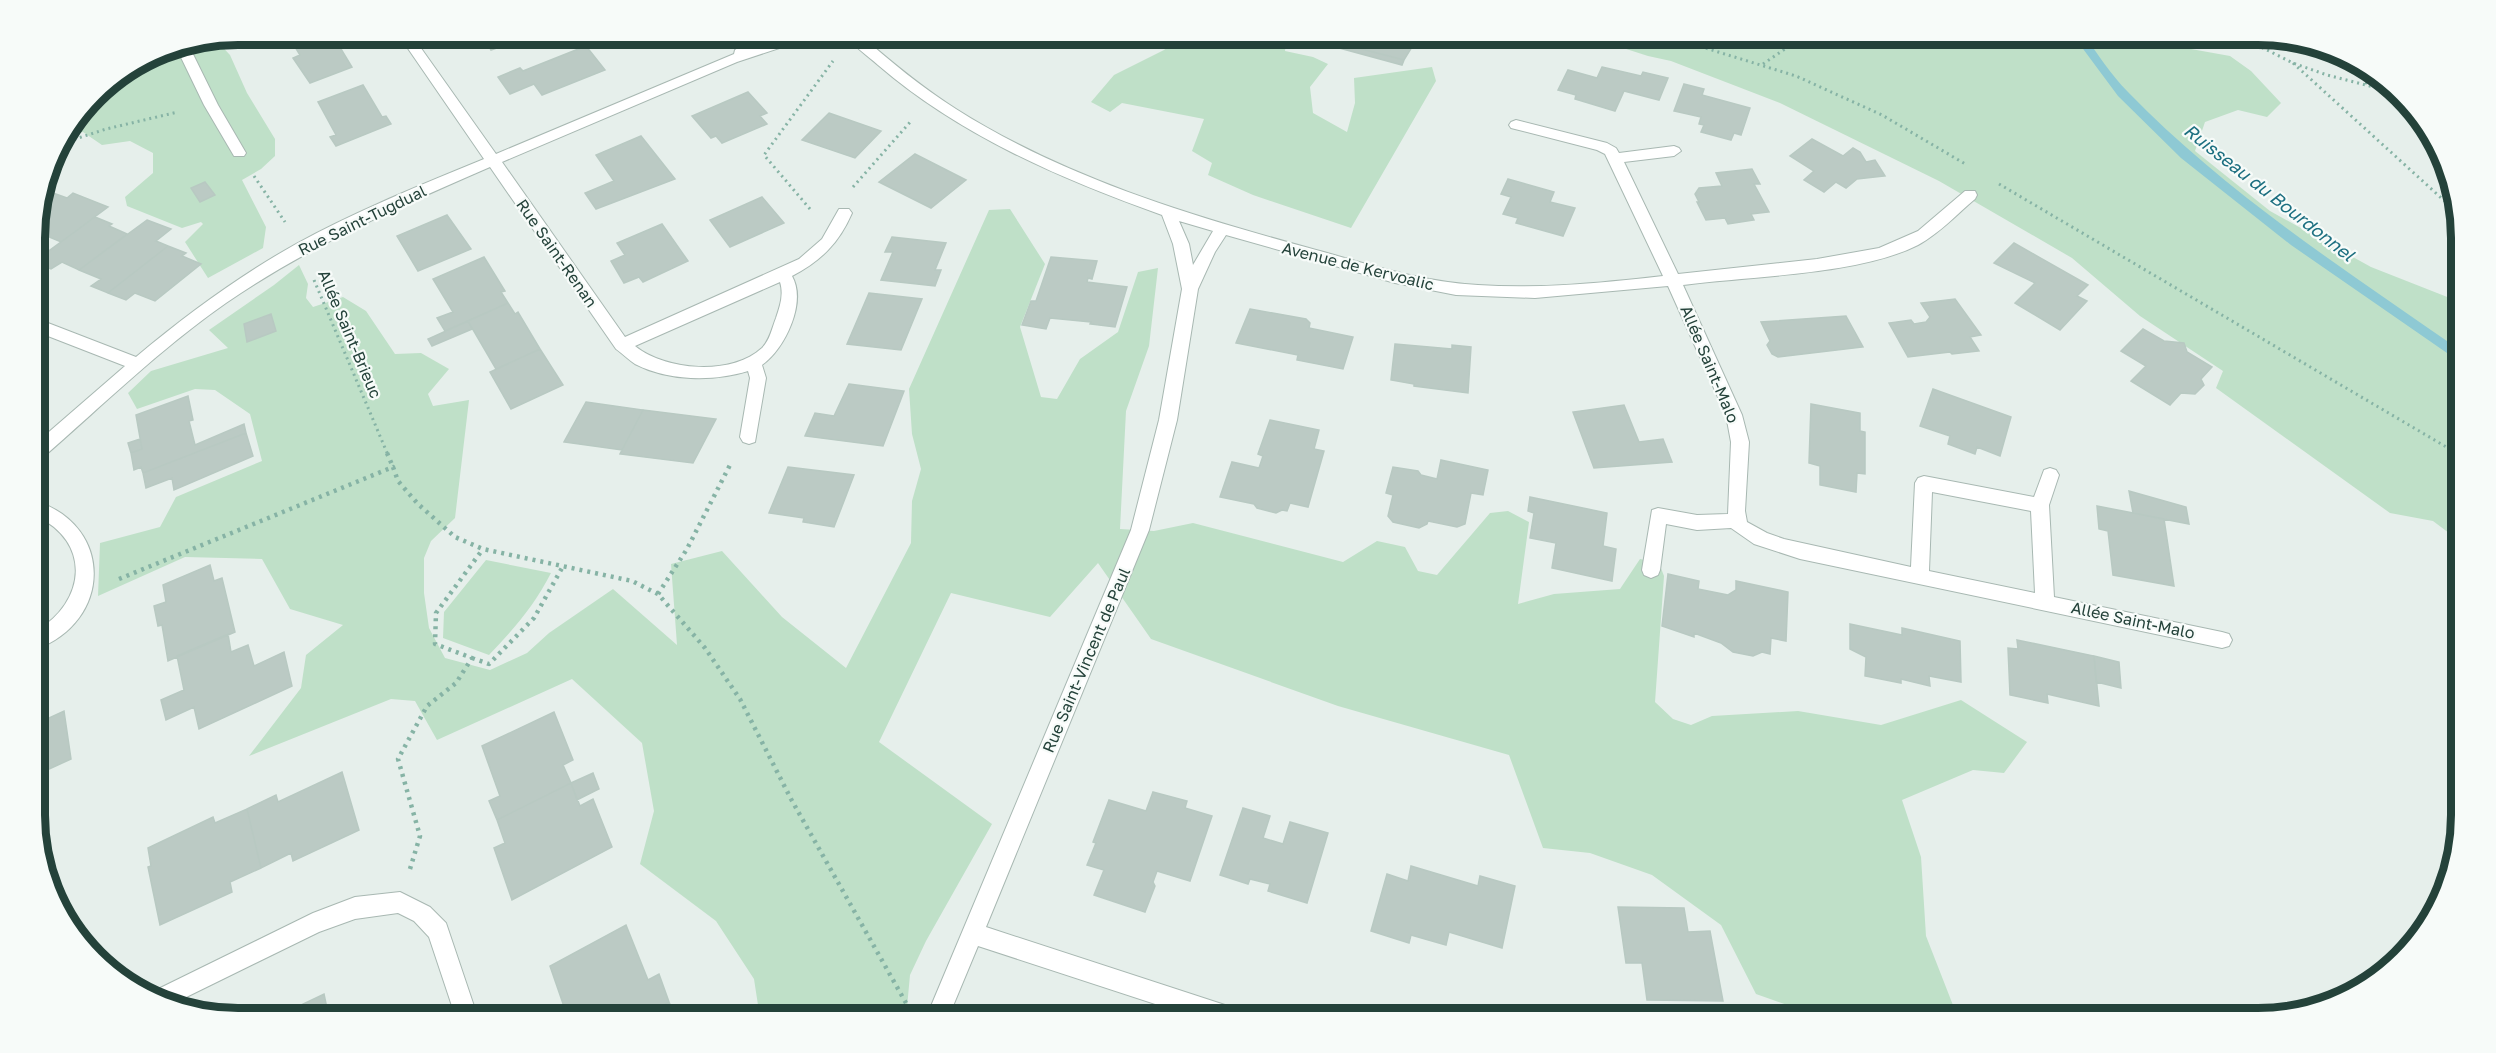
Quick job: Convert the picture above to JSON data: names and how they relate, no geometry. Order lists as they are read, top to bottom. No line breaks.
{"streets":{"street":["Rue Saint-Tugdual","Rue Saint-Renan","Avenue de Kervoalic","Allée Saint-Malo","Rue Saint-Vincent de Paul"],"path":["Allée Saint-Brieuc"]},"crossings":[["Rue Saint-Tugdual","Rue Saint-Renan"],["Rue Saint-Tugdual","Allée Saint-Brieuc"],["Avenue de Kervoalic","Allée Saint-Malo"],["Avenue de Kervoalic","Rue Saint-Vincent de Paul"]],"water":["Ruisseau du Bourdonnel"]}
